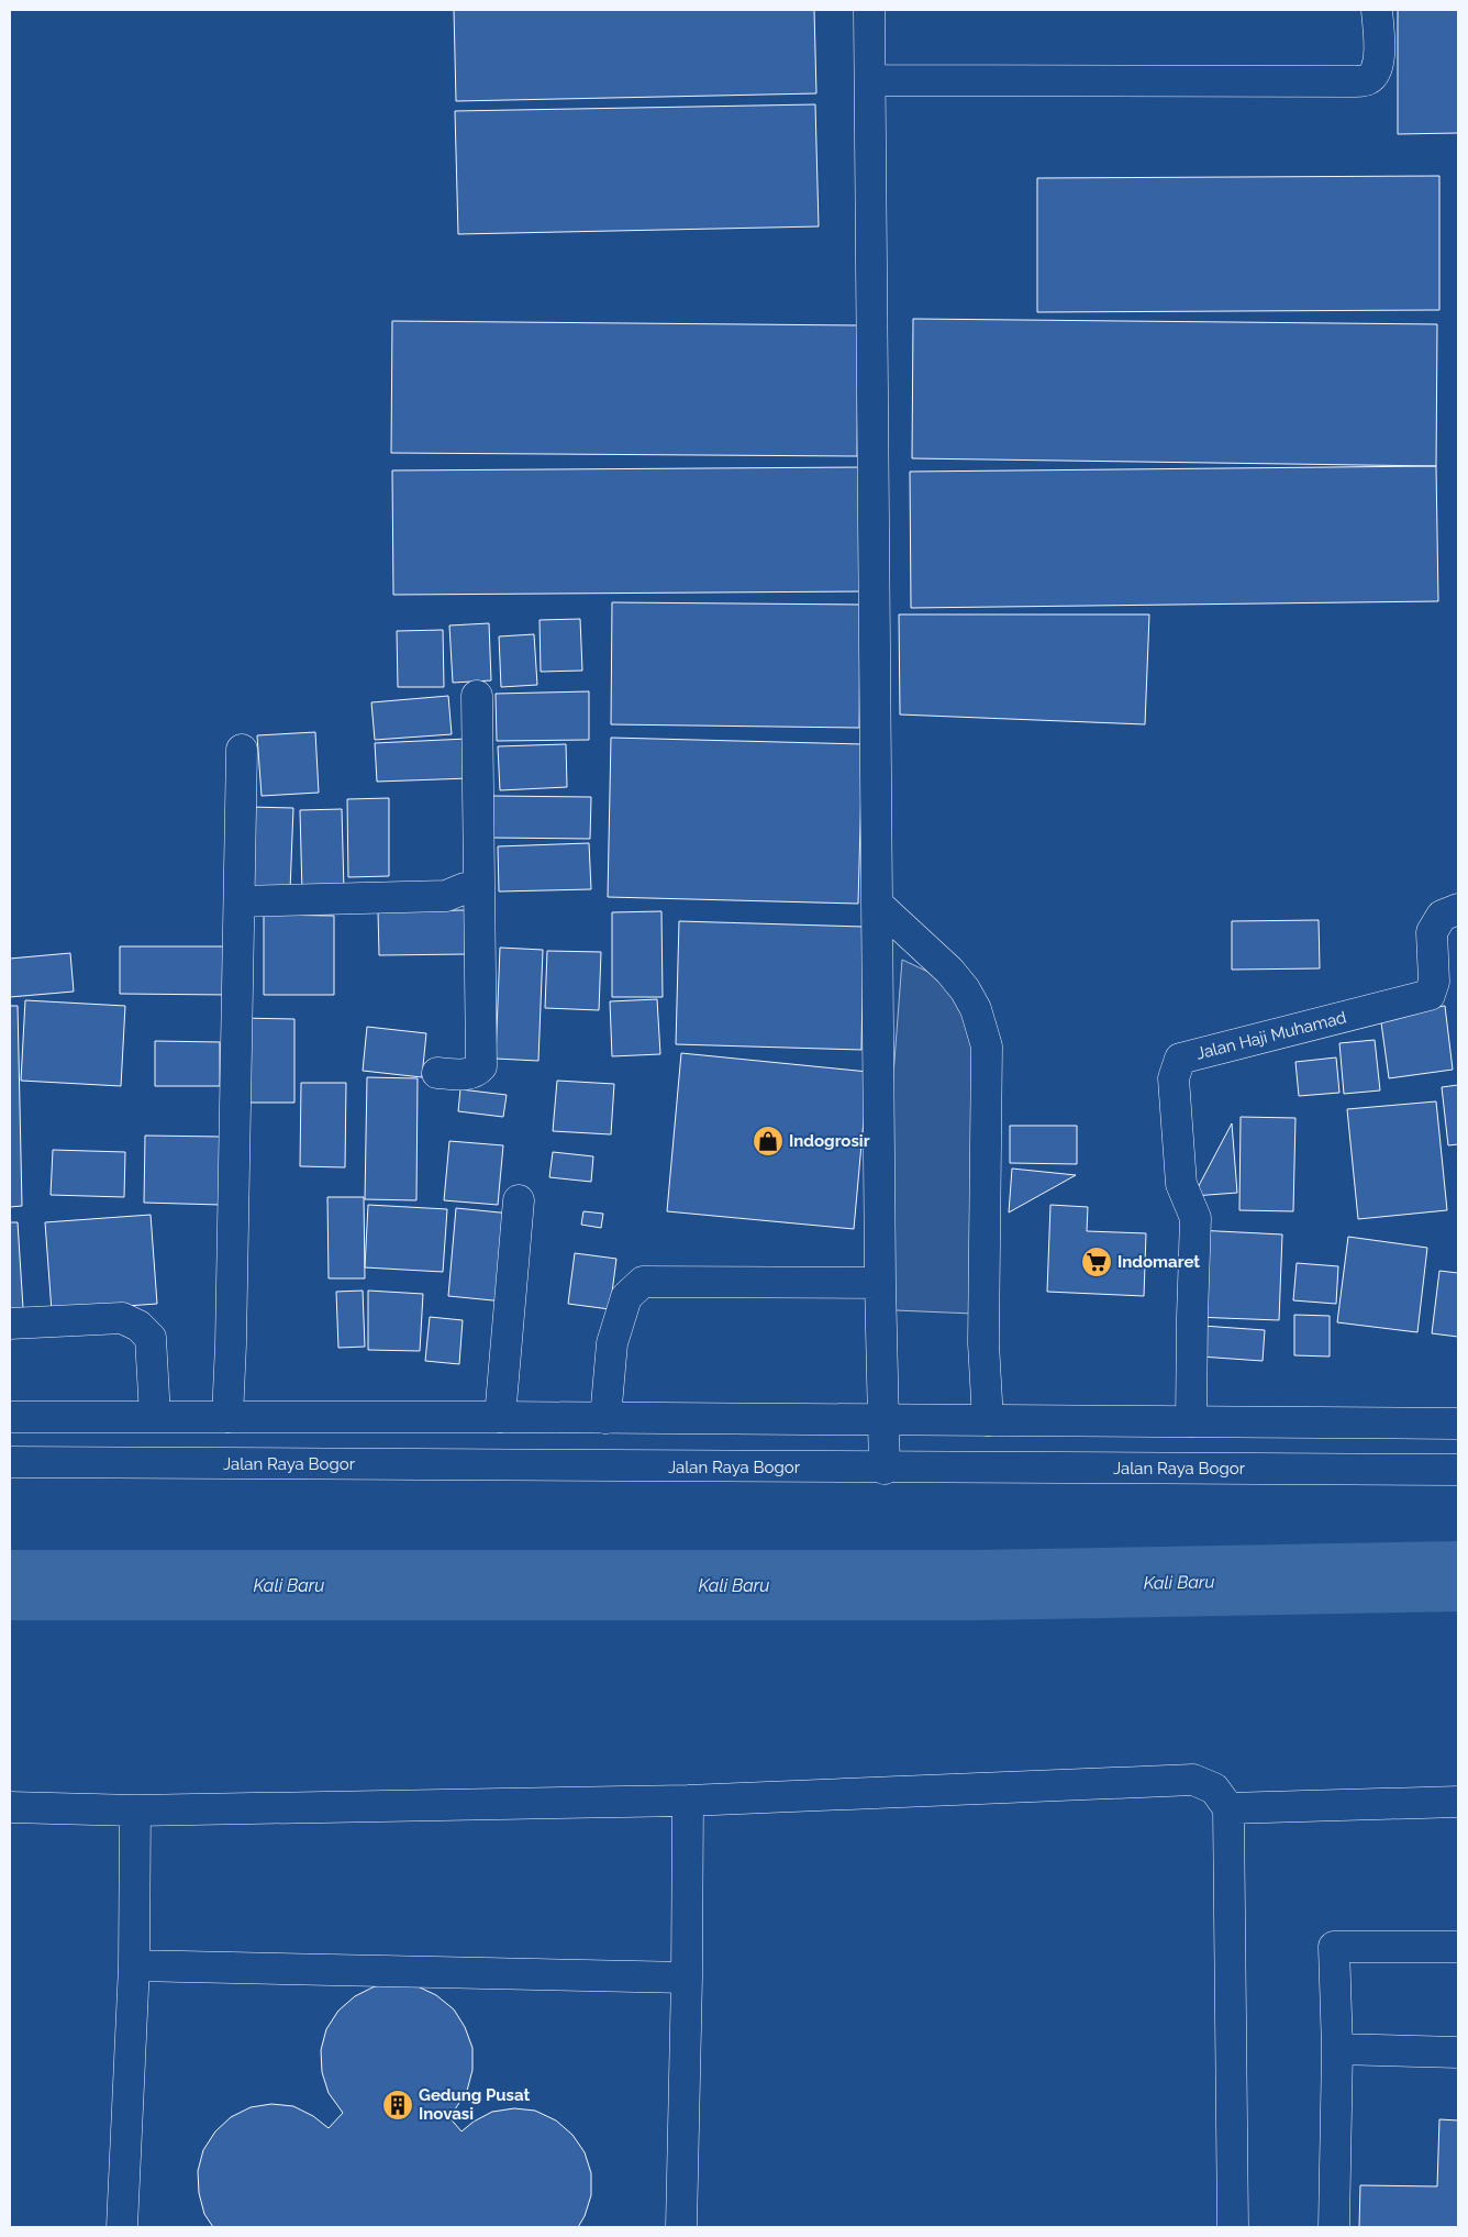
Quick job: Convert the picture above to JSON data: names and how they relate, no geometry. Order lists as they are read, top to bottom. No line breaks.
{"streets":{"main road":["Jalan Haji Muhamad","Jalan Raya Bogor"]},"water":["Kali Baru"],"places":{"shop":["Indogrosir"],"supermarket":["Indomaret"],"building":["Gedung Pusat Inovasi"]}}
